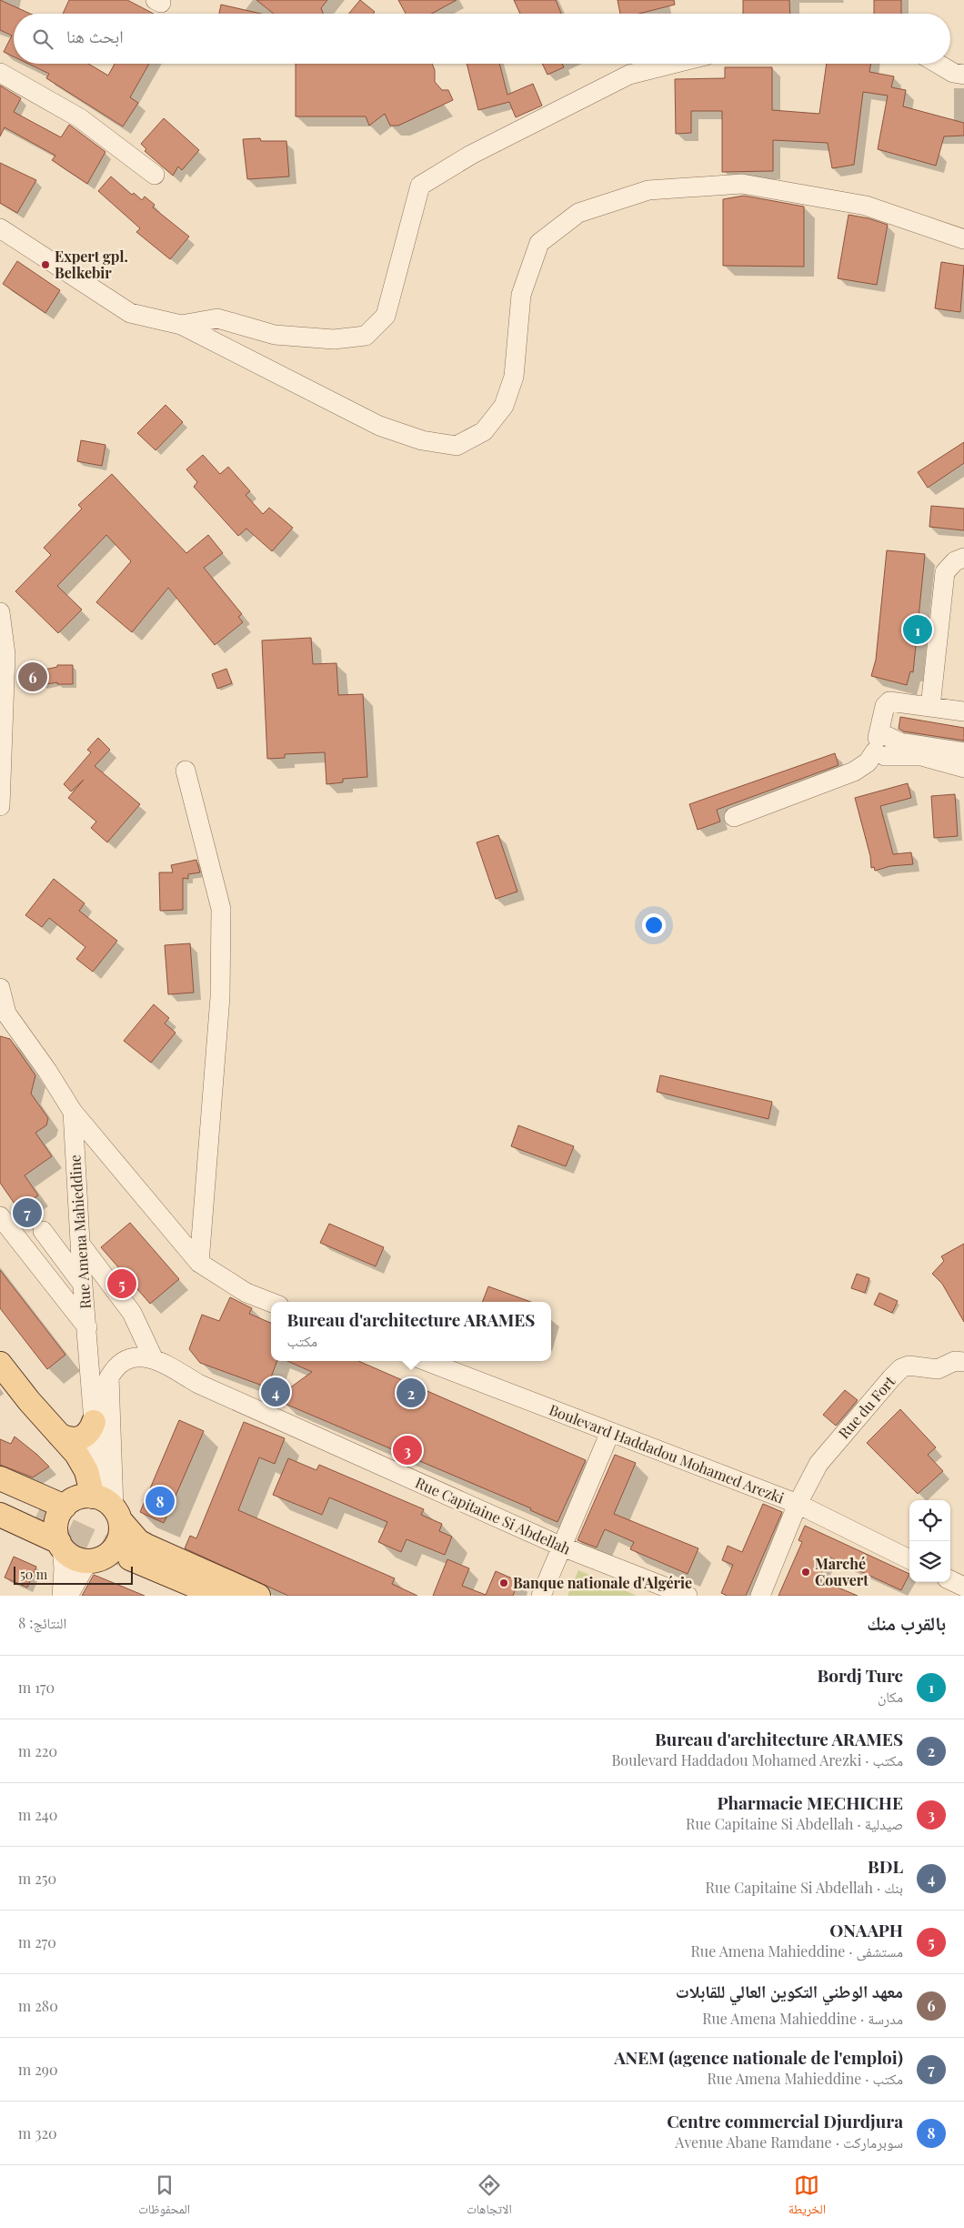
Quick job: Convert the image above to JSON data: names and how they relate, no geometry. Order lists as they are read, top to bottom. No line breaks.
{"streets":{"street":["Rue Amena Mahieddine","Rue du Fort","Boulevard Haddadou Mohamed Arezki","Rue Capitaine Si Abdellah"]},"crossings":[["Rue du Fort","Boulevard Haddadou Mohamed Arezki"]],"places":["Expert gpl. Belkebir","Marché Couvert","Banque nationale d'Algérie"],"scale_bar":"50 m","page":{"search":"ابحث هنا","pins":["1","6","7","5","4","2","3","8"],"popup":["Bureau d'architecture ARAMES","مكتب"],"scale":"50 m","heading":["بالقرب منك","النتائج: 8"],"list":[{"mark":"1","name":"Bordj Turc","note":"مكان","value":"170 m"},{"mark":"2","name":"Bureau d'architecture ARAMES","note":"مكتب · Boulevard Haddadou Mohamed Arezki","value":"220 m"},{"mark":"3","name":"Pharmacie MECHICHE","note":"صيدلية · Rue Capitaine Si Abdellah","value":"240 m"},{"mark":"4","name":"BDL","note":"بنك · Rue Capitaine Si Abdellah","value":"250 m"},{"mark":"5","name":"ONAAPH","note":"مستشفى · Rue Amena Mahieddine","value":"270 m"},{"mark":"6","name":"معهد الوطني التكوين العالي للقابلات","note":"مدرسة · Rue Amena Mahieddine","value":"280 m"},{"mark":"7","name":"ANEM (agence nationale de l'emploi)","note":"مكتب · Rue Amena Mahieddine","value":"290 m"},{"mark":"8","name":"Centre commercial Djurdjura","note":"سوبرماركت · Avenue Abane Ramdane","value":"320 m"}],"nav":["الخريطة","الاتجاهات","المحفوظات"]}}
